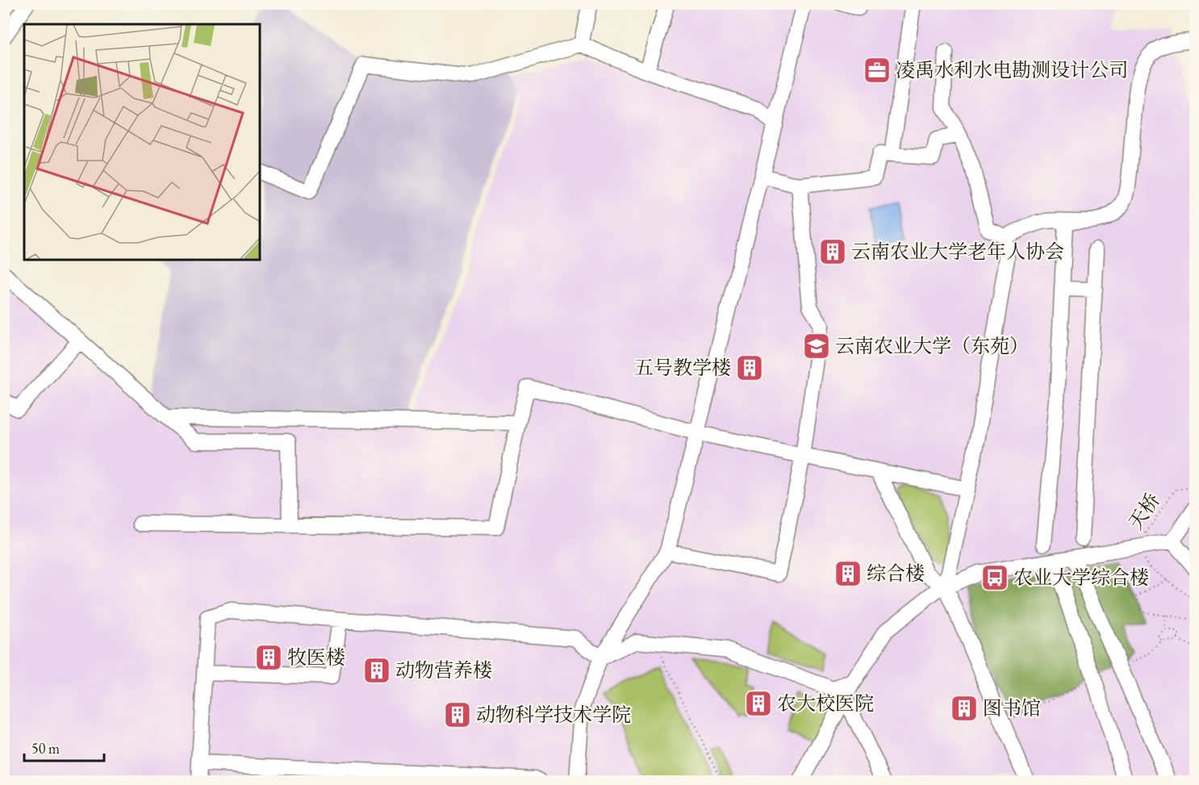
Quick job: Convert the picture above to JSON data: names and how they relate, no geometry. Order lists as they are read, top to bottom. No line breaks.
{"streets":{"path":["天桥"]},"places":{"office":["凌禹水利水电勘测设计公司"],"building":["云南农业大学老年人协会","五号教学楼","综合楼","牧医楼","动物营养楼","农大校医院","图书馆","动物科学技术学院"],"school or university":["云南农业大学（东苑）"],"bus stop":["农业大学综合楼"]},"scale_bar":"50 m"}
